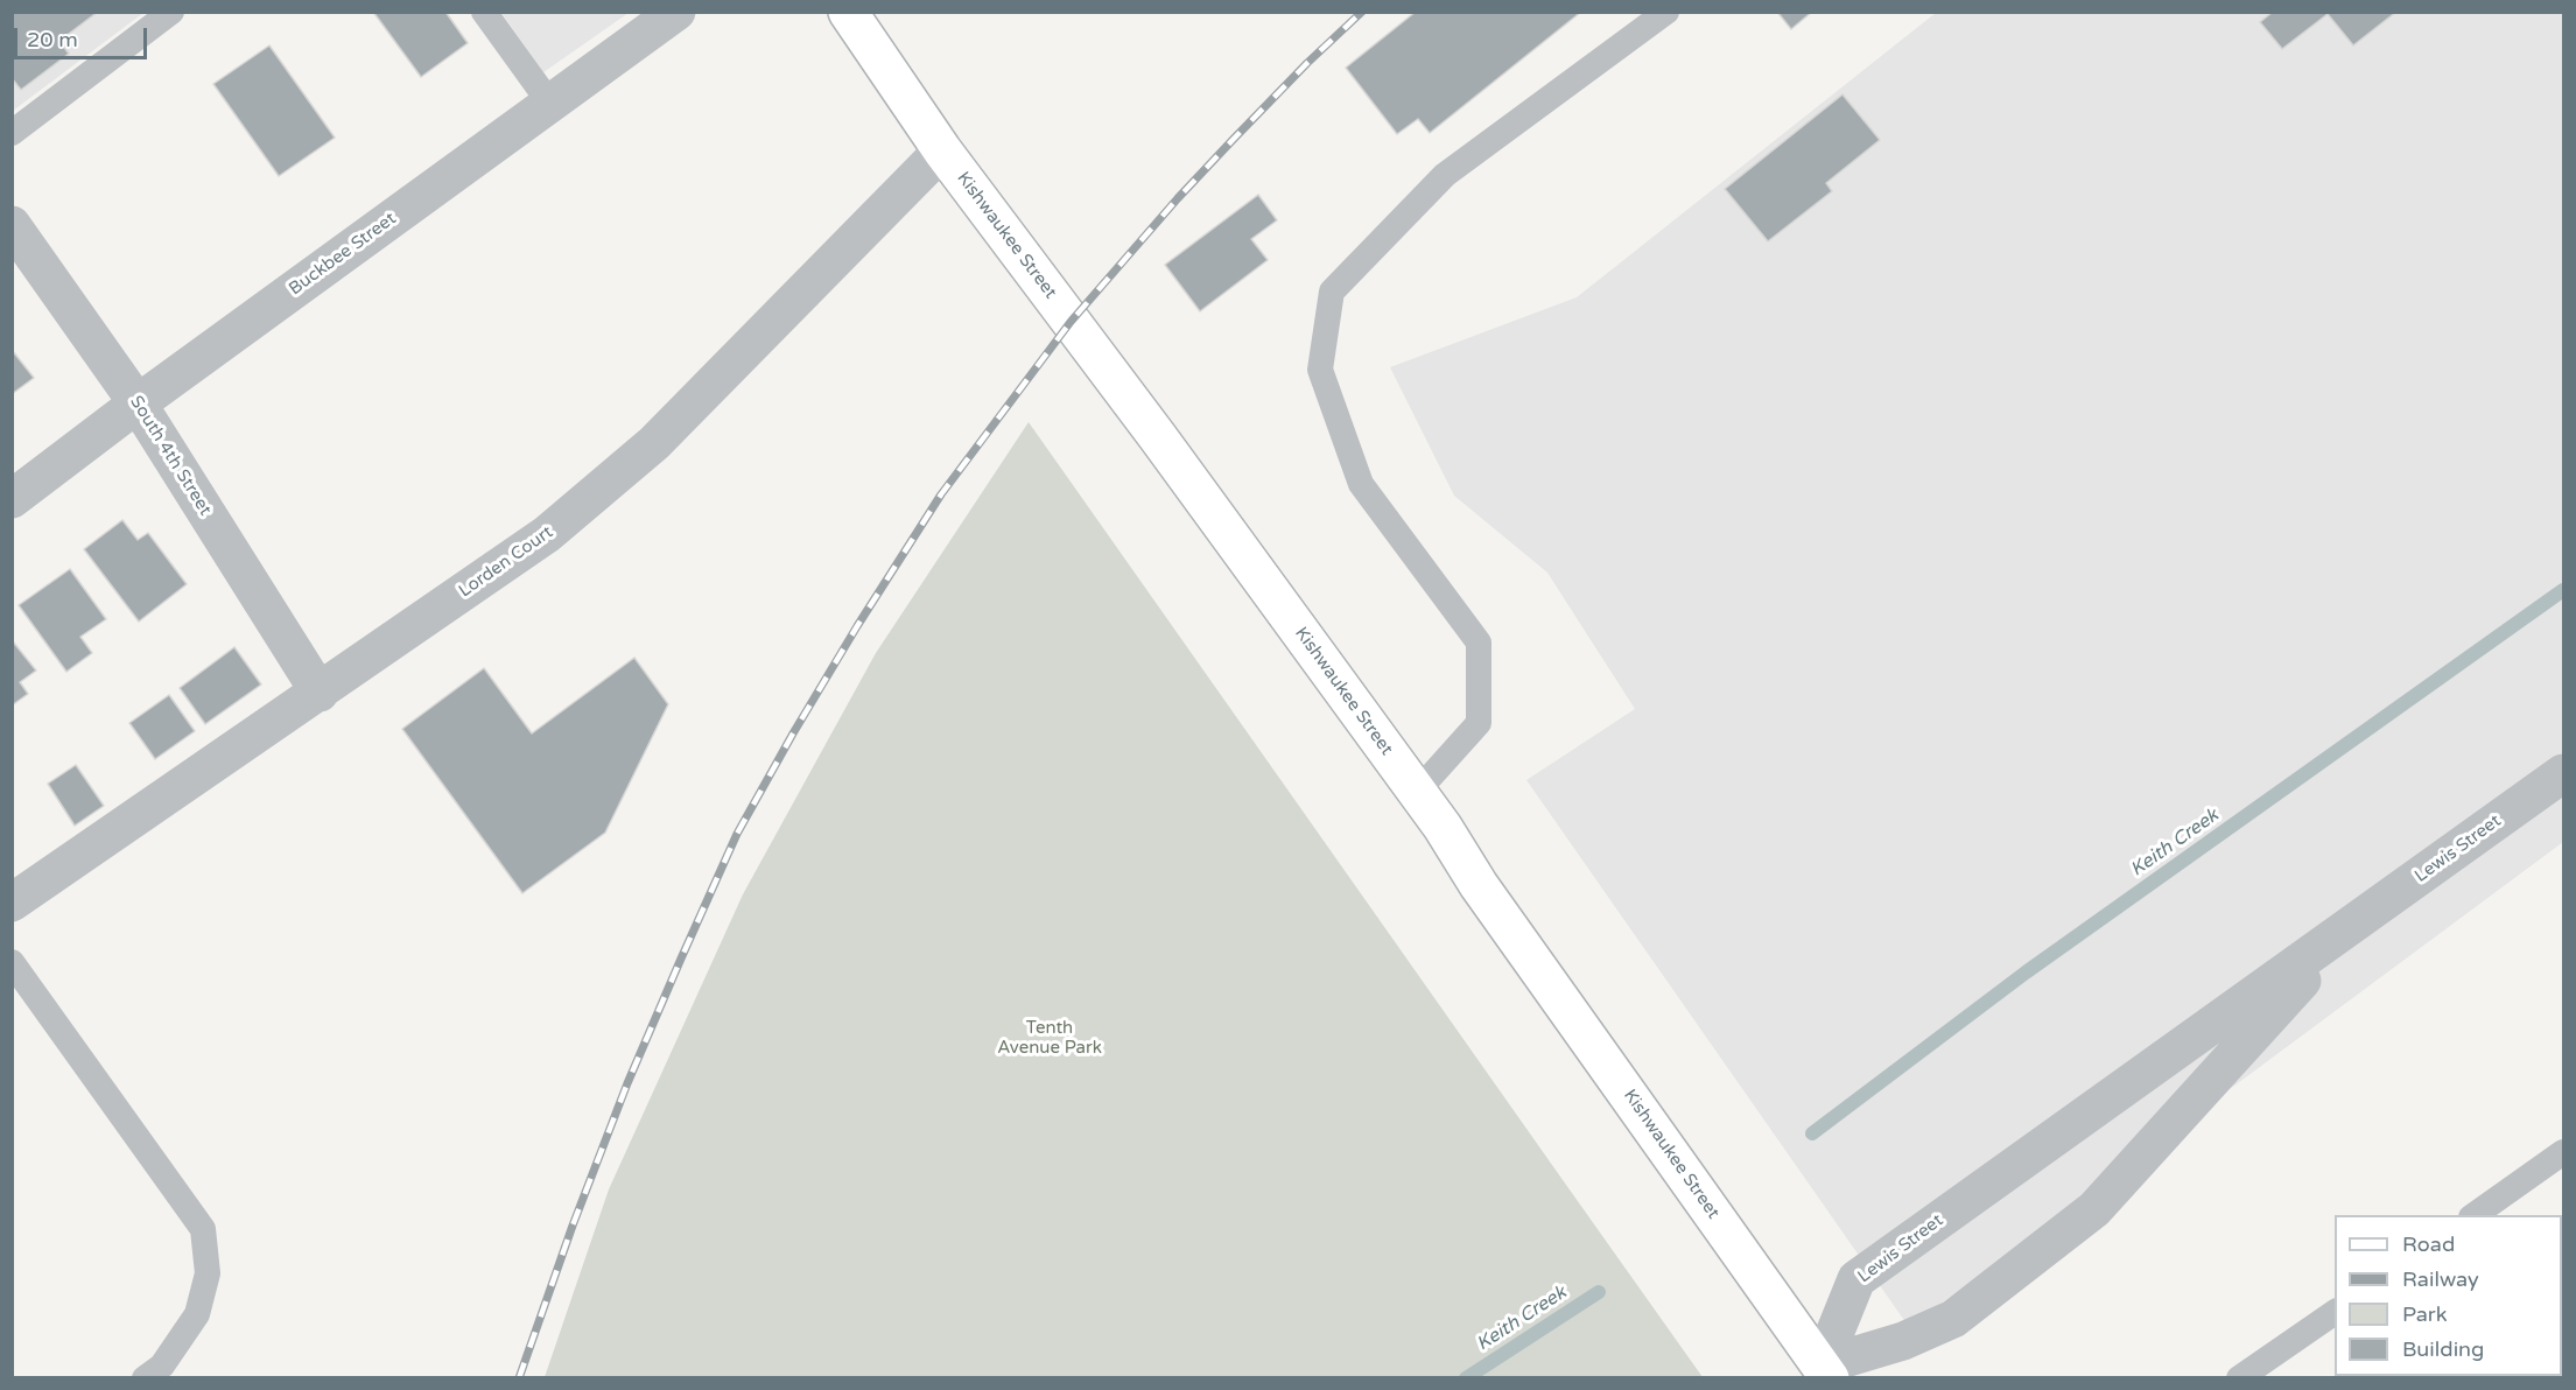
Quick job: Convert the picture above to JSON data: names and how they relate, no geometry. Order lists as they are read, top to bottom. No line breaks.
{"streets":{"main road":["Kishwaukee Street"],"street":["Buckbee Street","South 4th Street","Lorden Court","Lewis Street"]},"crossings":[["Kishwaukee Street","Lorden Court"],["Kishwaukee Street","Lewis Street"],["Buckbee Street","South 4th Street"],["South 4th Street","Lorden Court"]],"water":["Keith Creek"],"parks":["Tenth Avenue Park"],"legend":["Road","Railway","Park","Building"],"scale_bar":"20 m"}
